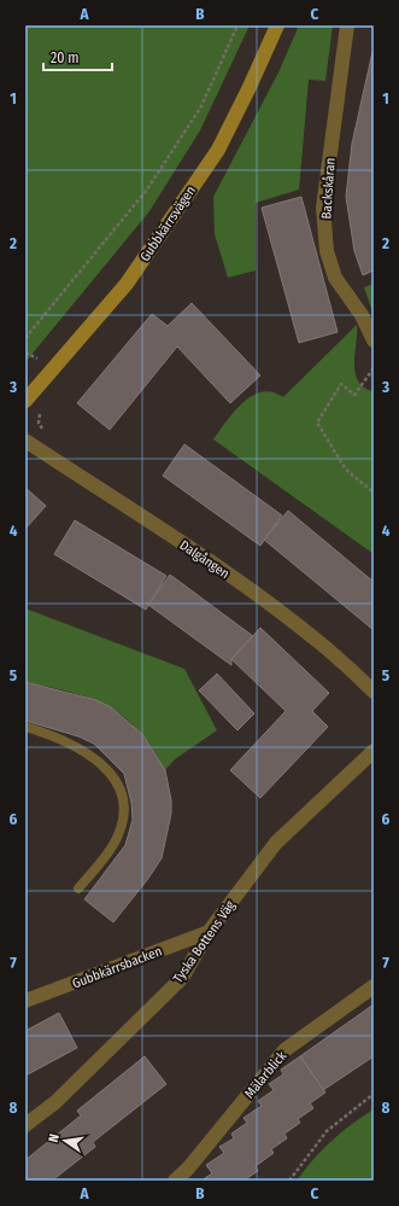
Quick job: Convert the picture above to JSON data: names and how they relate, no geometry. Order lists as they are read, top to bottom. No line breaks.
{"streets":{"street":["Backskåran","Gubbkärrsvägen","Dalgången","Tyska Bottens Väg","Gubbkärrsbacken","Mälarblick"]},"crossings":[["Tyska Bottens Väg","Gubbkärrsbacken"]],"scale_bar":"20 m","north":"left","grid":{"columns":["A","B","C"],"rows":["1","2","3","4","5","6","7","8"]}}
